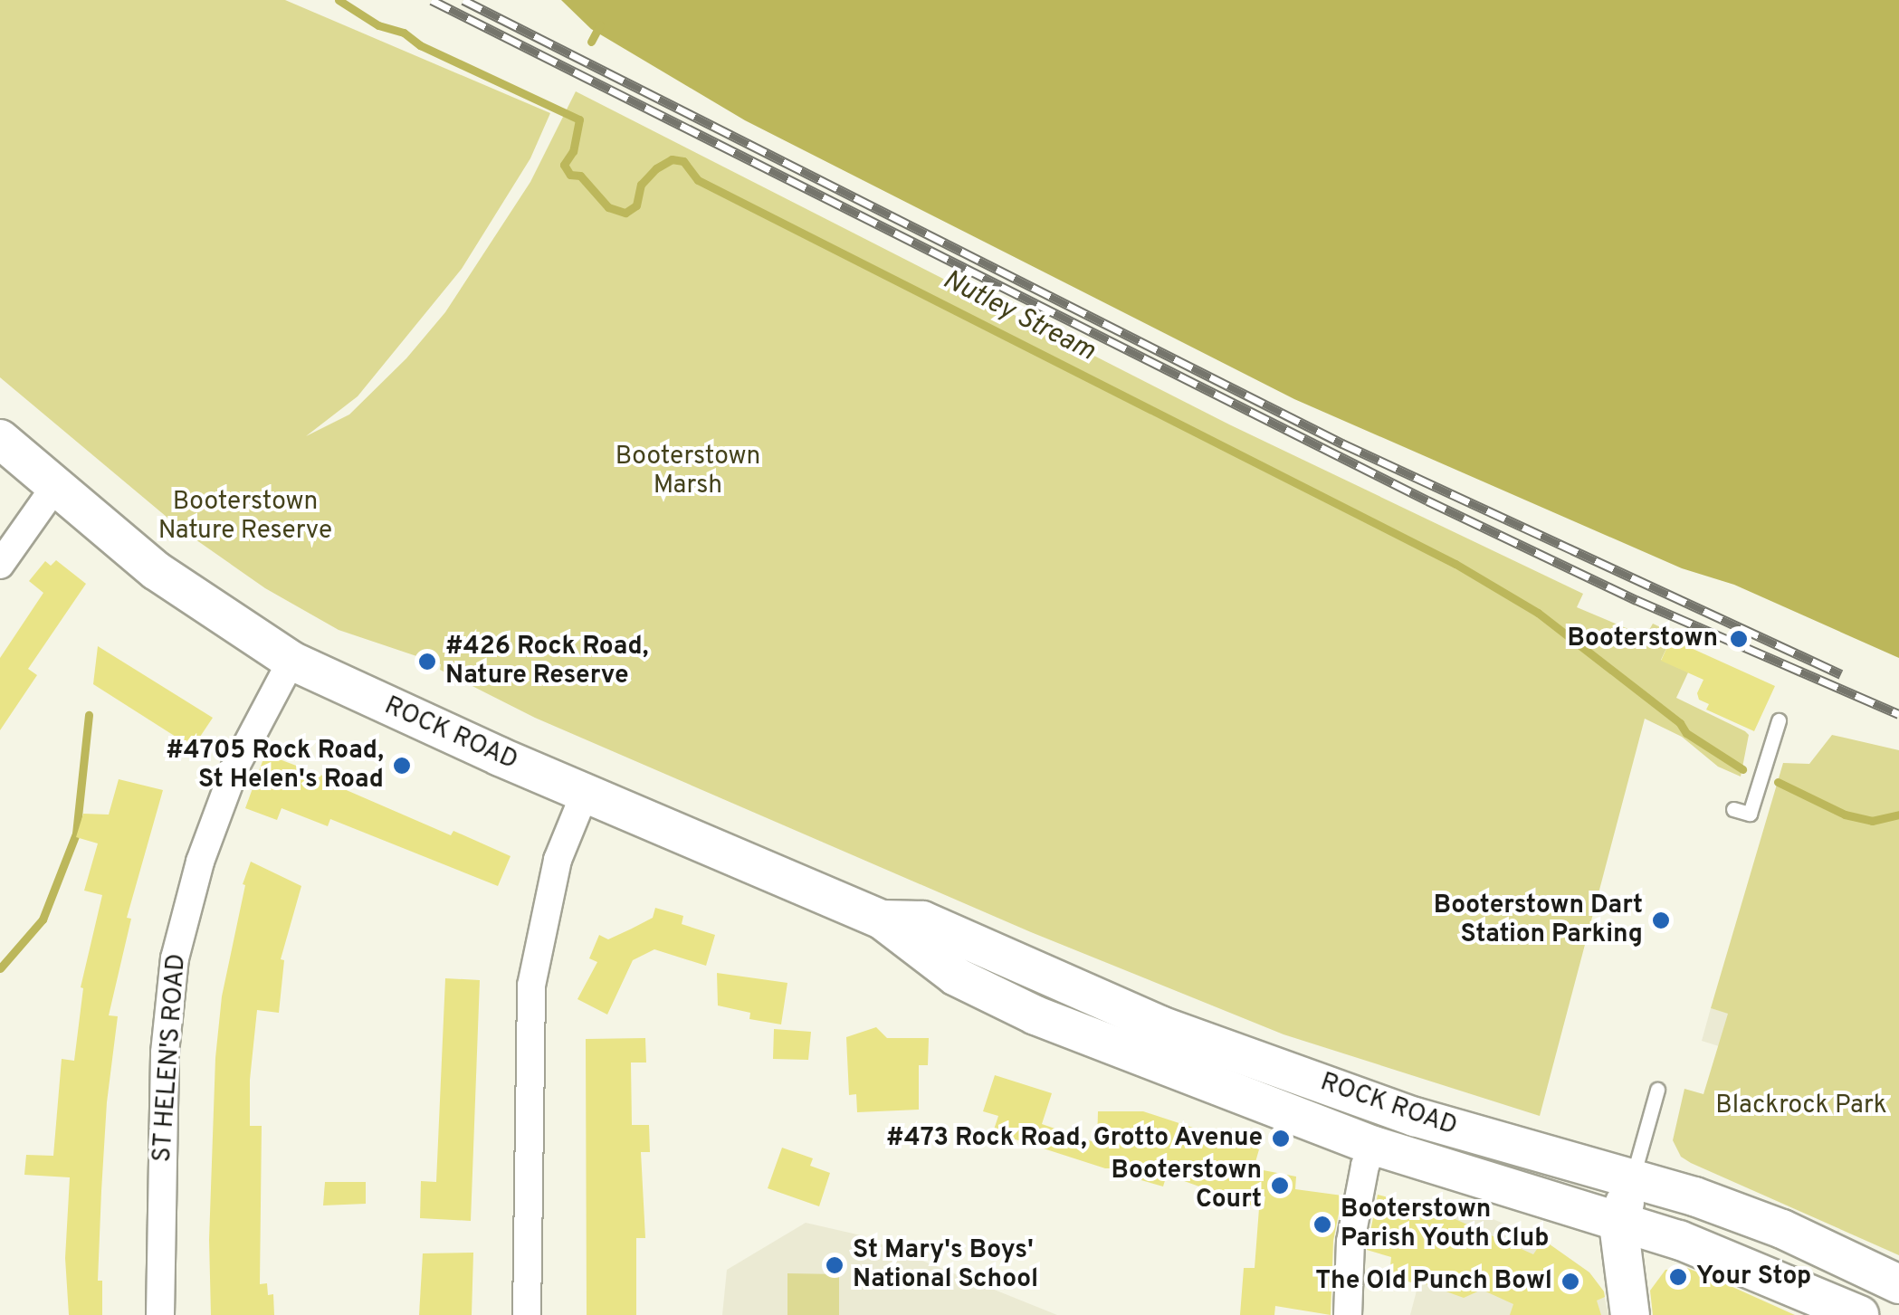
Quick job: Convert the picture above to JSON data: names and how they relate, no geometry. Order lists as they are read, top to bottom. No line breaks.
{"streets":{"main road":["ROCK ROAD"],"street":["ST HELEN'S ROAD"]},"crossings":[["ROCK ROAD","ST HELEN'S ROAD"]],"water":["Nutley Stream"],"parks":["Booterstown Marsh","Booterstown Nature Reserve","Blackrock Park"],"places":["Booterstown","#426 Rock Road, Nature Reserve","#4705 Rock Road, St Helen's Road","Booterstown Dart Station Parking","#473 Rock Road, Grotto Avenue","Booterstown Court","Booterstown Parish Youth Club","St Mary's Boys' National School","Your Stop","The Old Punch Bowl"]}
